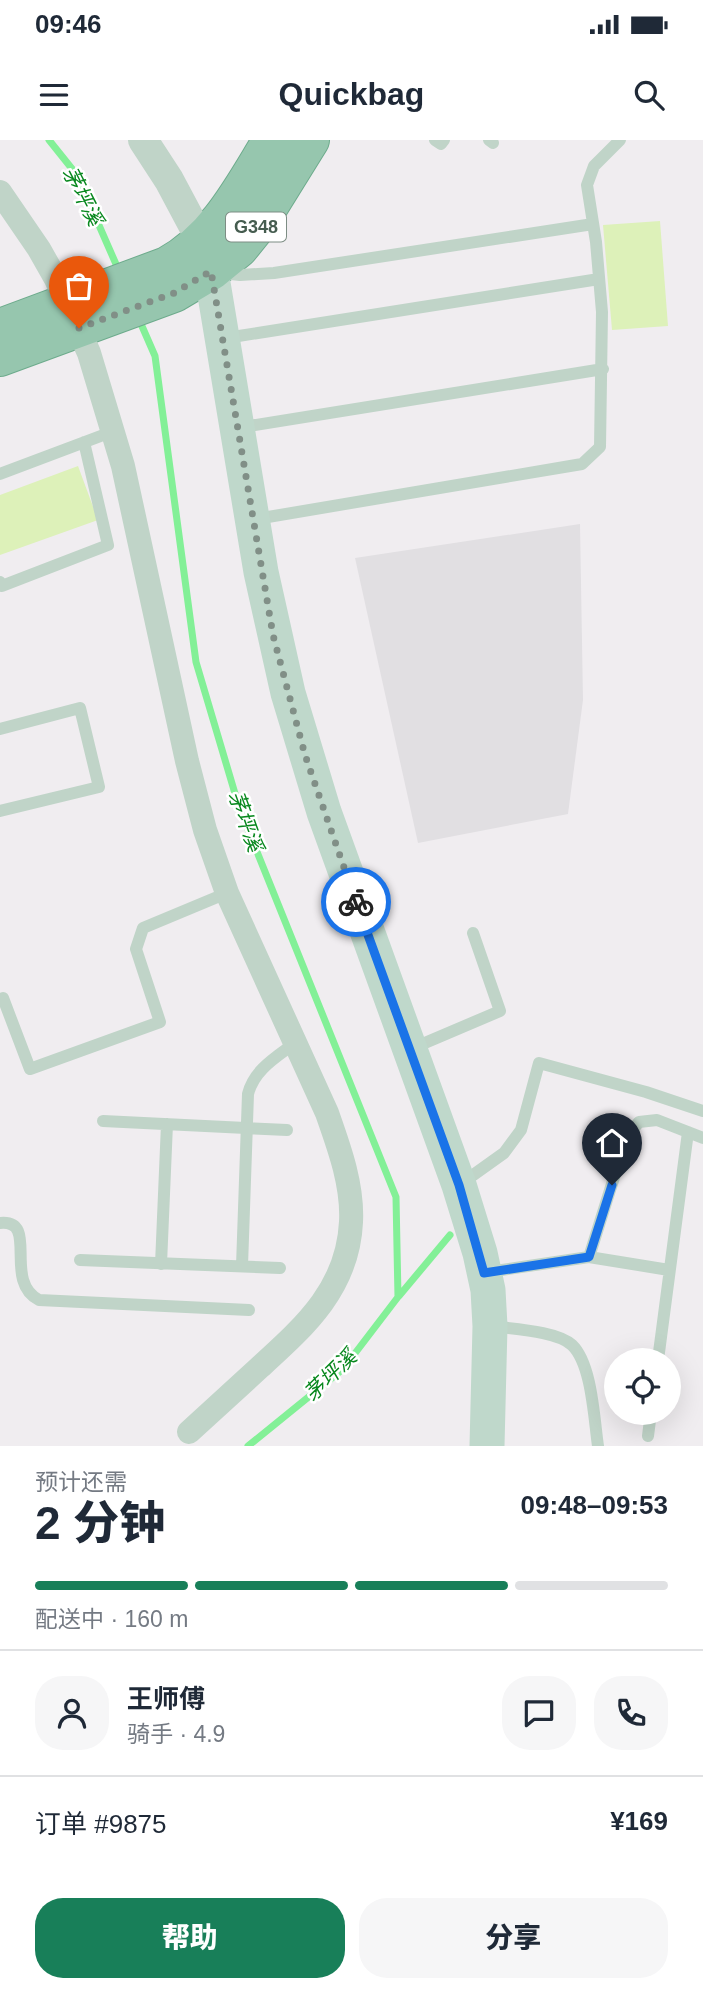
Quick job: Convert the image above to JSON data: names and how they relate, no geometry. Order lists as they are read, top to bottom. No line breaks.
{"streets":{"highway":["G348"]},"water":["茅坪溪"],"page":{"status":"09:46","header":"Quickbag","heading":["2 分钟","预计还需","09:48–09:53"],"panel":["王师傅","骑手 · 4.9","订单 #9875","¥169"],"bar":"配送中 · 160 m","buttons":["帮助","分享"]}}
